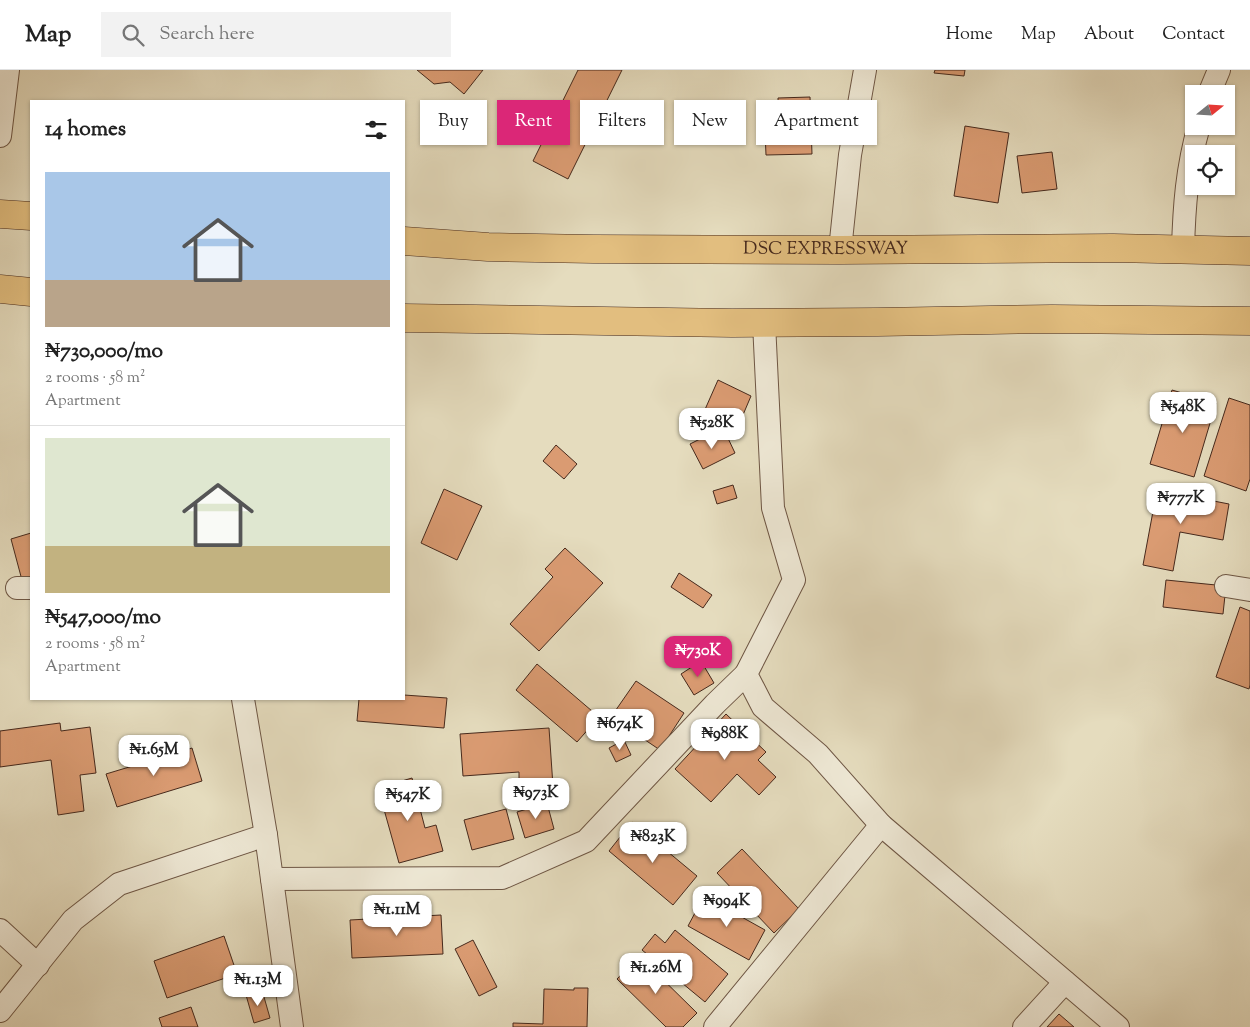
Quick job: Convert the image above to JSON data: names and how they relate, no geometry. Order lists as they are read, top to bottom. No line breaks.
{"streets":{"main road":["DSC EXPRESSWAY"]},"north":"right","page":{"header":"Map","search":"Search here","nav":["Home","Map","About","Contact"],"chip":["Buy","Rent","Filters","New","Apartment"],"heading":"14 homes","list":[{"name":"₦730,000/mo","note":"2 rooms · 58 m² · Apartment"},{"name":"₦547,000/mo","note":"2 rooms · 58 m² · Apartment"}],"price":["₦548K","₦528K","₦777K","₦730K","₦674K","₦988K","₦1.65M","₦973K","₦547K","₦823K","₦994K","₦1.11M","₦1.26M","₦1.13M"]}}
